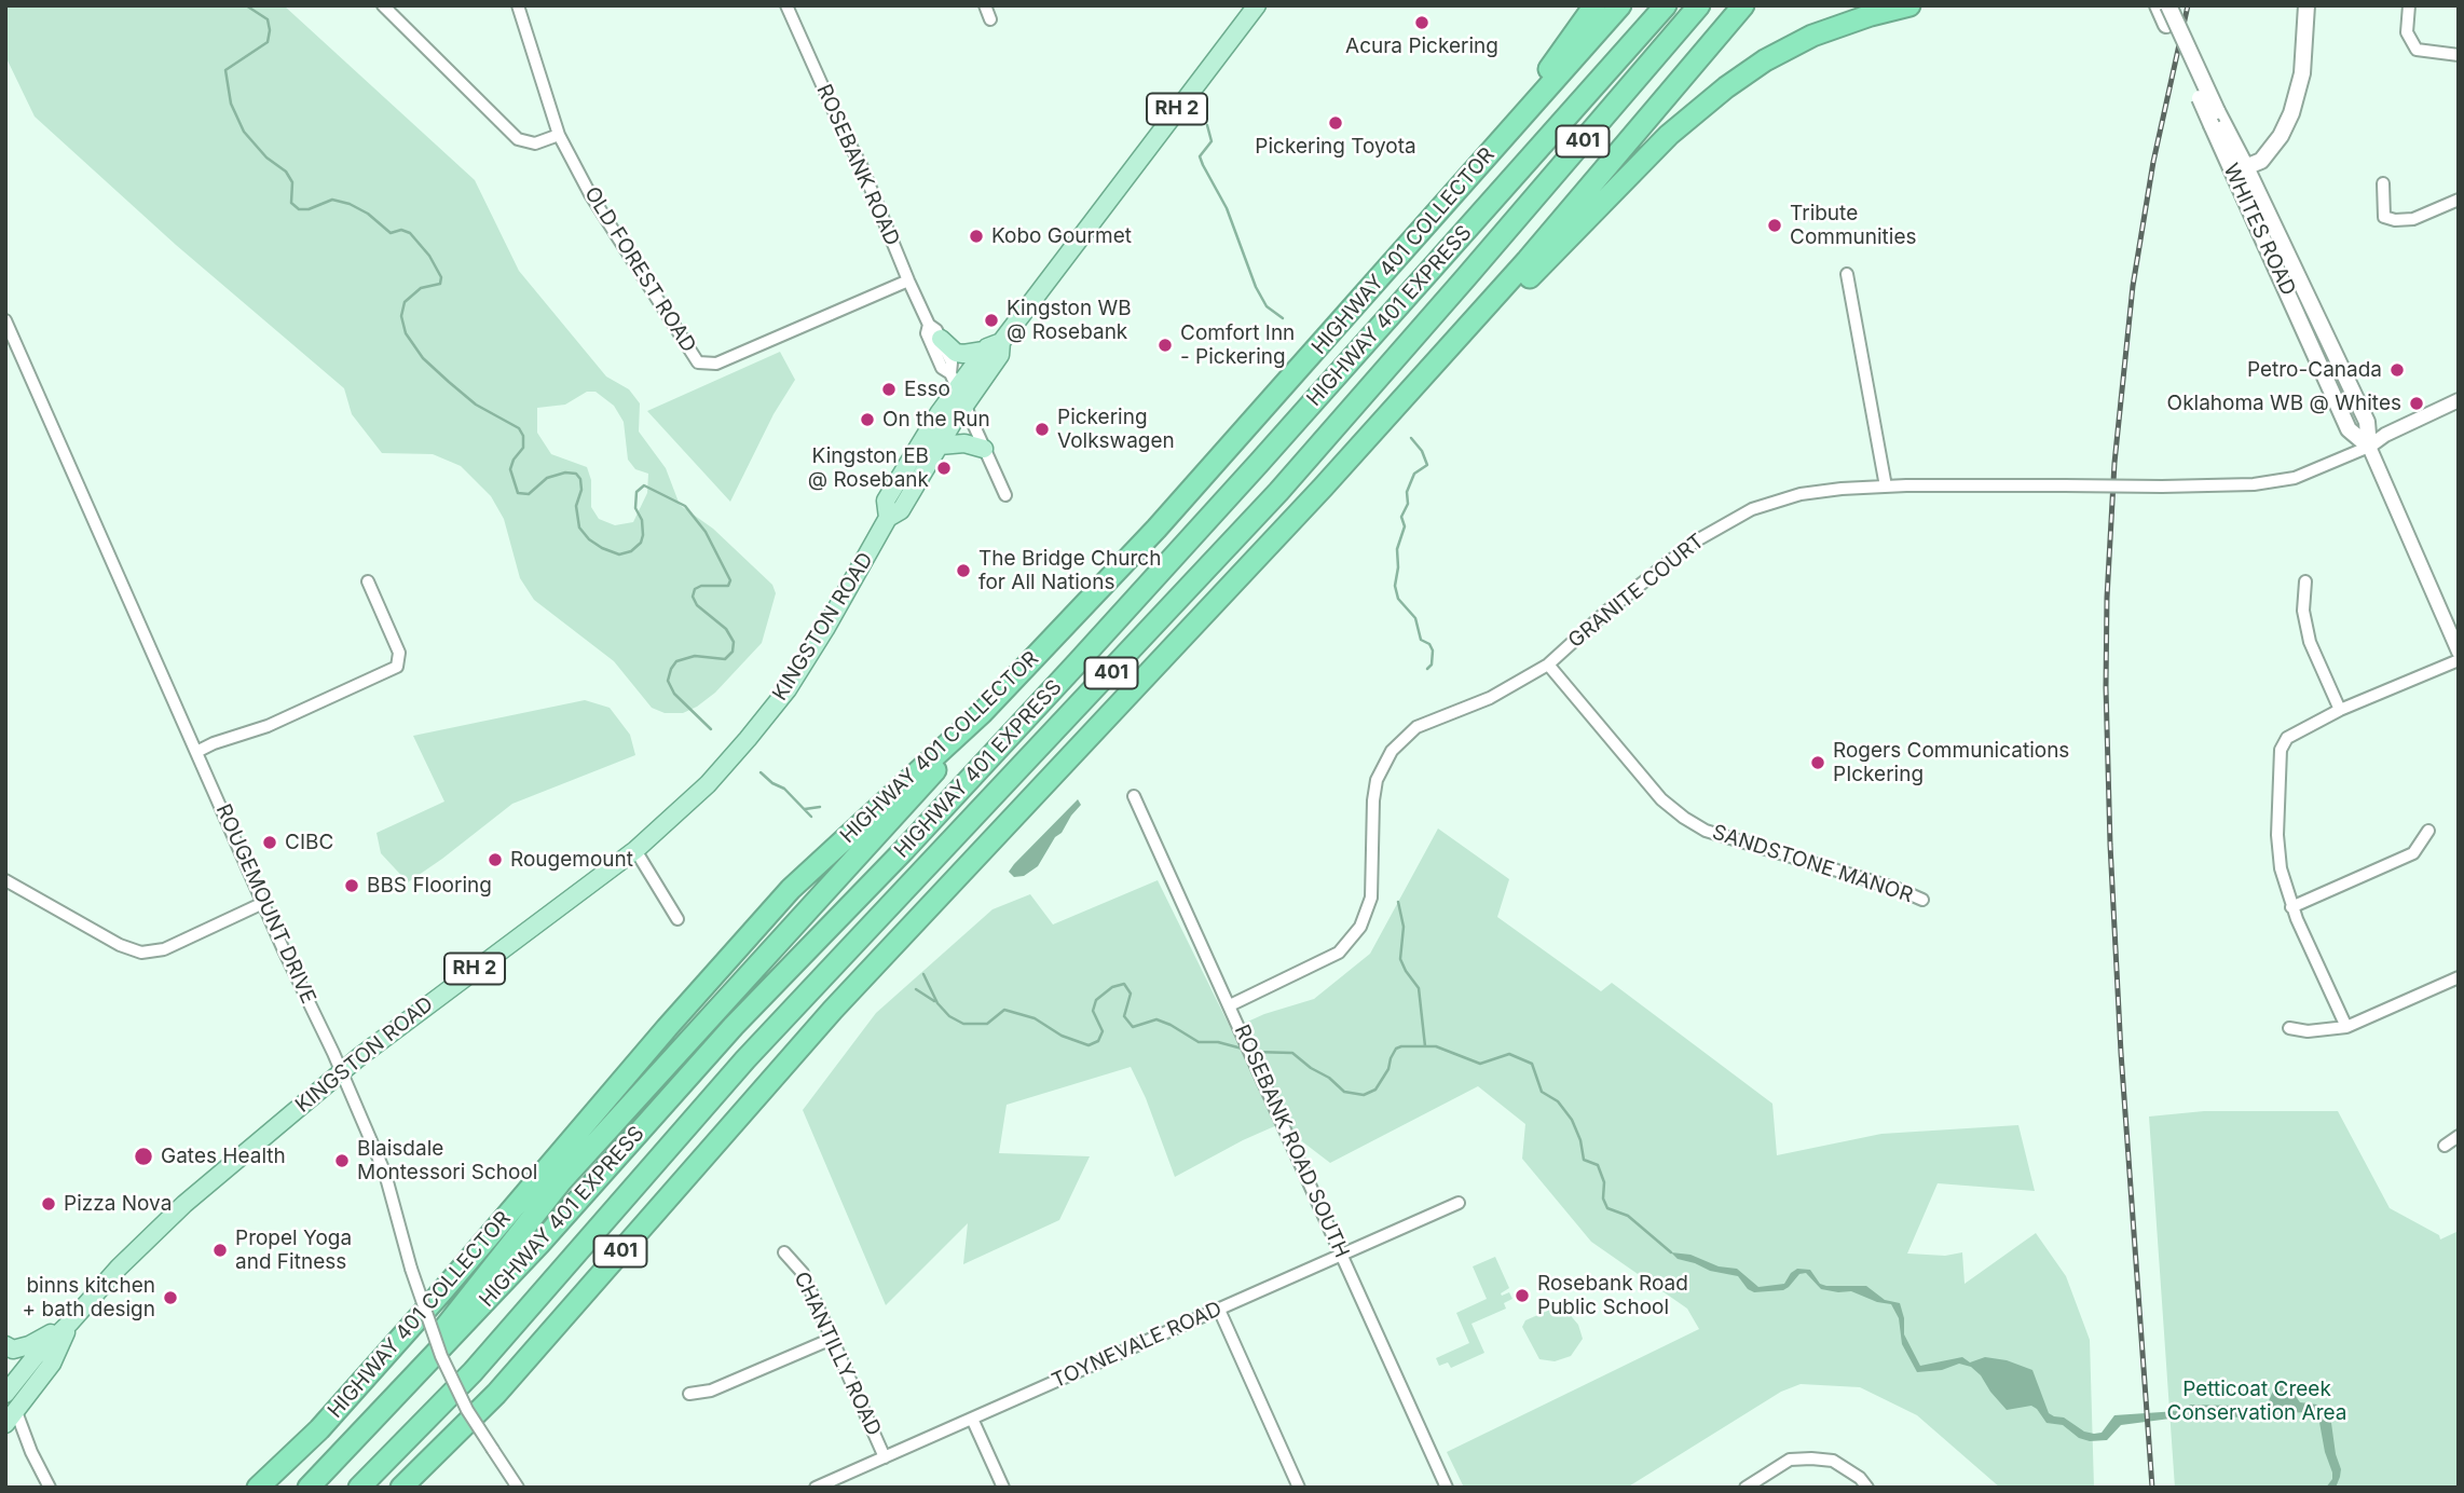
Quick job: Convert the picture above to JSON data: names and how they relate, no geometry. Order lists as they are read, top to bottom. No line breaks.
{"streets":{"highway":["401","HIGHWAY 401 COLLECTOR","HIGHWAY 401 EXPRESS"],"main road":["RH 2","WHITES ROAD","KINGSTON ROAD"],"street":["ROSEBANK ROAD","OLD FOREST ROAD","GRANITE COURT","SANDSTONE MANOR","ROUGEMOUNT DRIVE","ROSEBANK ROAD SOUTH","TOYNEVALE ROAD","CHANTILLY ROAD"]},"crossings":[["ROSEBANK ROAD","OLD FOREST ROAD"],["ROSEBANK ROAD","KINGSTON ROAD"],["WHITES ROAD","GRANITE COURT"],["GRANITE COURT","SANDSTONE MANOR"],["GRANITE COURT","ROSEBANK ROAD SOUTH"],["KINGSTON ROAD","ROUGEMOUNT DRIVE"],["ROSEBANK ROAD SOUTH","TOYNEVALE ROAD"],["TOYNEVALE ROAD","CHANTILLY ROAD"]],"parks":["Petticoat Creek Conservation Area"],"places":["Acura Pickering","Pickering Toyota","Tribute Communities","Kobo Gourmet","Kingston WB @ Rosebank","Comfort Inn - Pickering","Petro-Canada","Esso","Oklahoma WB @ Whites","On the Run","Pickering Volkswagen","Kingston EB @ Rosebank","The Bridge Church for All Nations","Rogers Communications PIckering","CIBC","Rougemount","BBS Flooring","Gates Health","Blaisdale Montessori School","Pizza Nova","Propel Yoga and Fitness","Rosebank Road Public School","binns kitchen + bath design"]}
